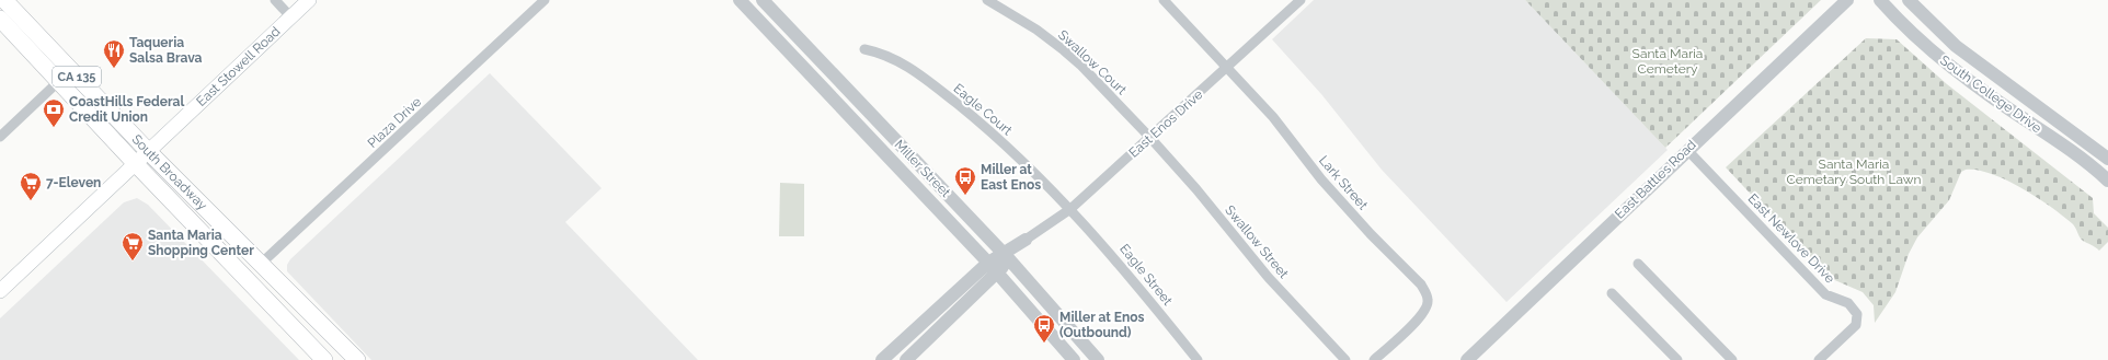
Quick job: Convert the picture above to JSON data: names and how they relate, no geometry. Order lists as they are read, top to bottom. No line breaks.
{"streets":{"main road":["East Stowell Road","CA 135","South Broadway"],"street":["Swallow Court","South College Drive","Eagle Court","Plaza Drive","East Enos Drive","Miller Street","East Battles Road","Lark Street","East Newlove Drive","Swallow Street","Eagle Street"]},"crossings":[["Swallow Court","East Enos Drive"],["Swallow Court","Swallow Street"],["East Stowell Road","South Broadway"],["Eagle Court","East Enos Drive"],["Eagle Court","Eagle Street"],["Plaza Drive","South Broadway"],["East Enos Drive","Miller Street"],["East Enos Drive","Lark Street"],["East Enos Drive","Swallow Street"],["East Enos Drive","Eagle Street"],["East Battles Road","East Newlove Drive"]],"parks":["Santa Maria Cemetery","Santa Maria Cemetary South Lawn"],"places":{"restaurant":["Taqueria Salsa Brava"],"bank":["CoastHills Federal Credit Union"],"bus stop":["Miller at East Enos","Miller at Enos (Outbound)"],"supermarket":["7-Eleven","Santa Maria Shopping Center"]}}
